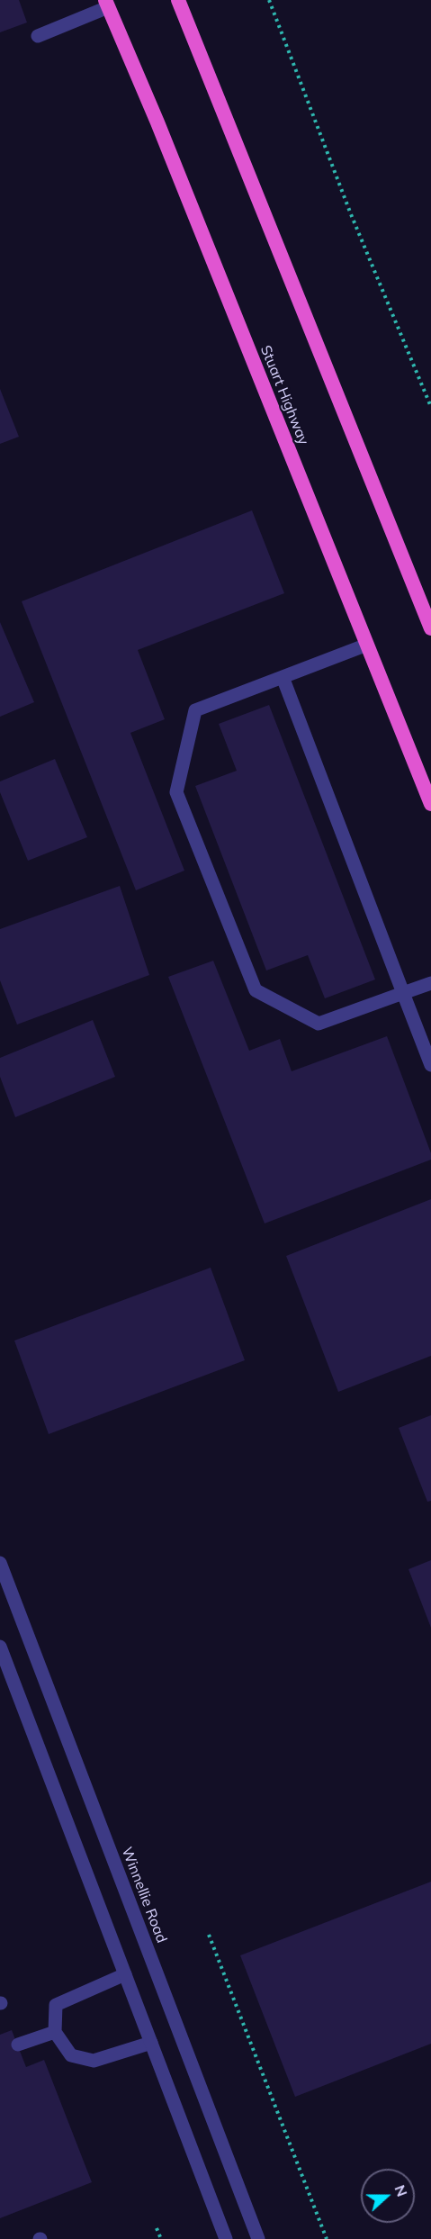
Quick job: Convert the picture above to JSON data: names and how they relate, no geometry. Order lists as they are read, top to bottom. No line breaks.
{"streets":{"highway":["Stuart Highway"],"street":["Winnellie Road"]},"north":"right"}
